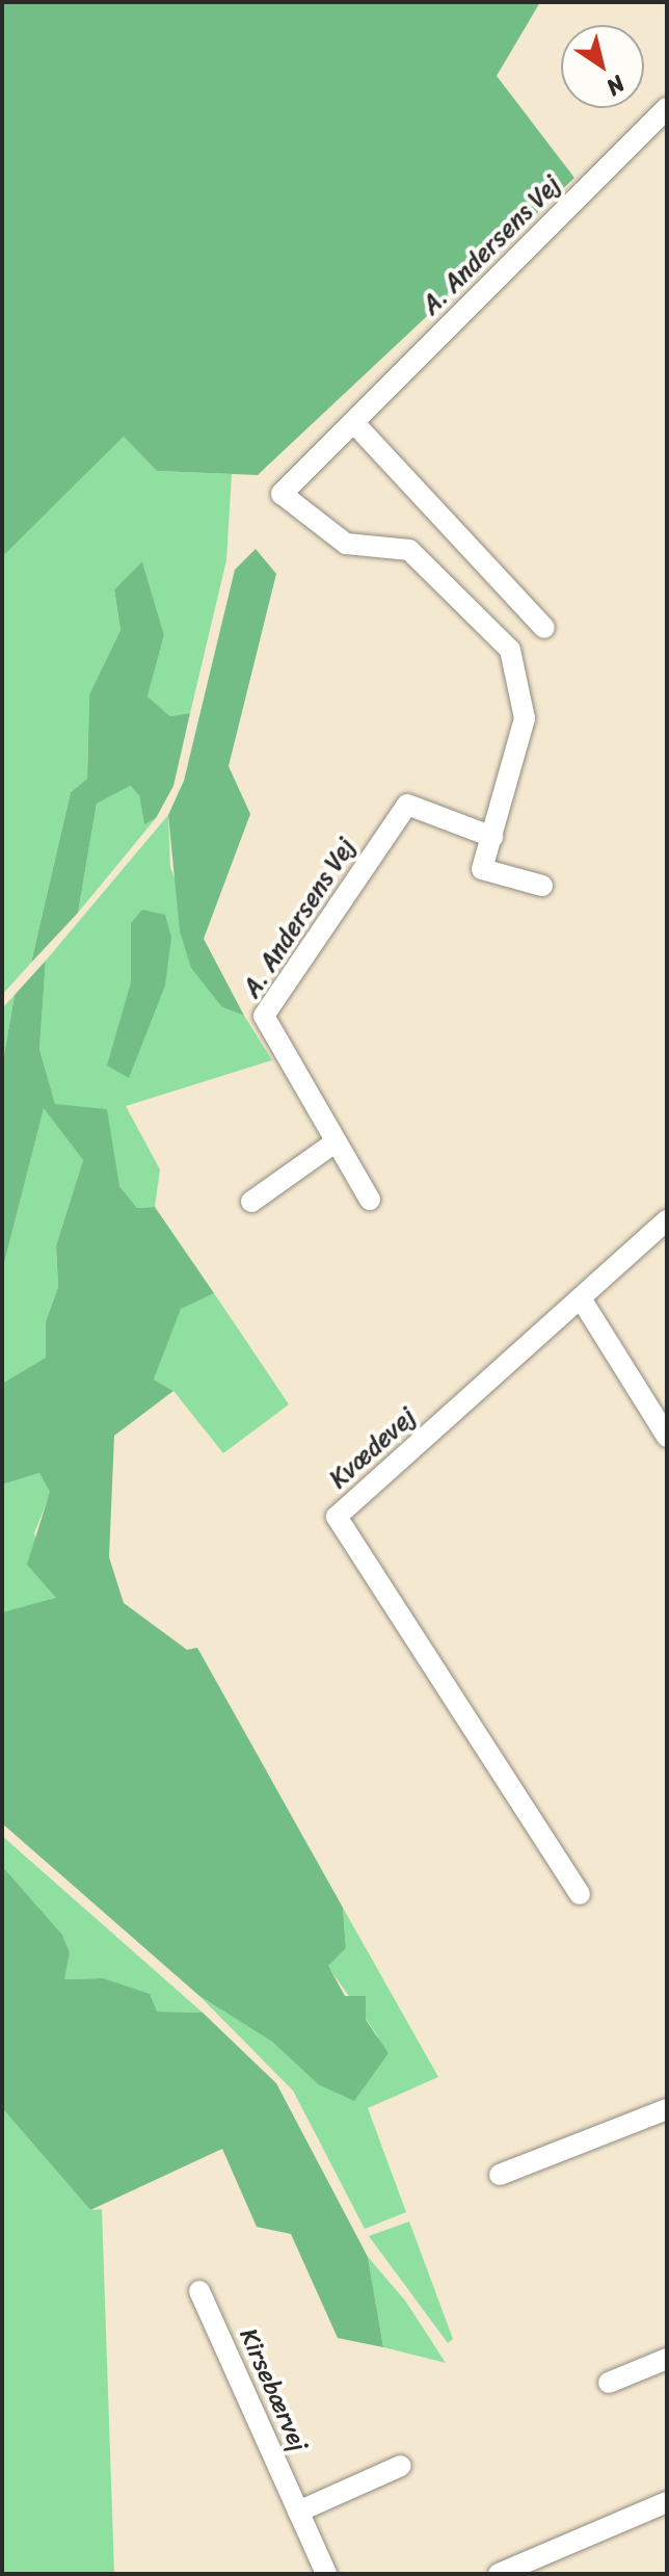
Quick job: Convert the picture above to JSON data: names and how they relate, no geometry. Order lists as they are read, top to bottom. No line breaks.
{"streets":{"street":["A. Andersens Vej","Kvædevej","Kirsebærvej"]},"north":"bottom right"}
